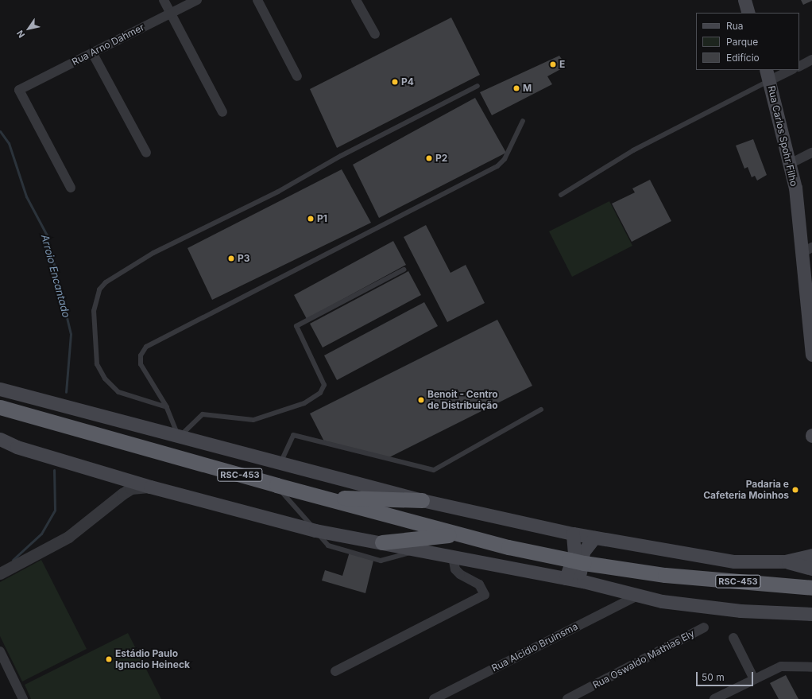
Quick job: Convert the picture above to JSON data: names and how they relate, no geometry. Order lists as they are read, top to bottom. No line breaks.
{"streets":{"highway":["RSC-453"],"main road":["Rua Carlos Spohr Filho"],"street":["Rua Arno Dahmer","Rua Alcidio Bruinsma","Rua Oswaldo Mathias Ely"]},"water":["Arroio Encantado"],"places":["E","P4","M","P2","P1","P3","Benoit - Centro de Distribuição","Padaria e Cafeteria Moinhos","Estádio Paulo Ignacio Heineck"],"legend":["Rua","Parque","Edifício"],"scale_bar":"50 m","north":"bottom left"}
